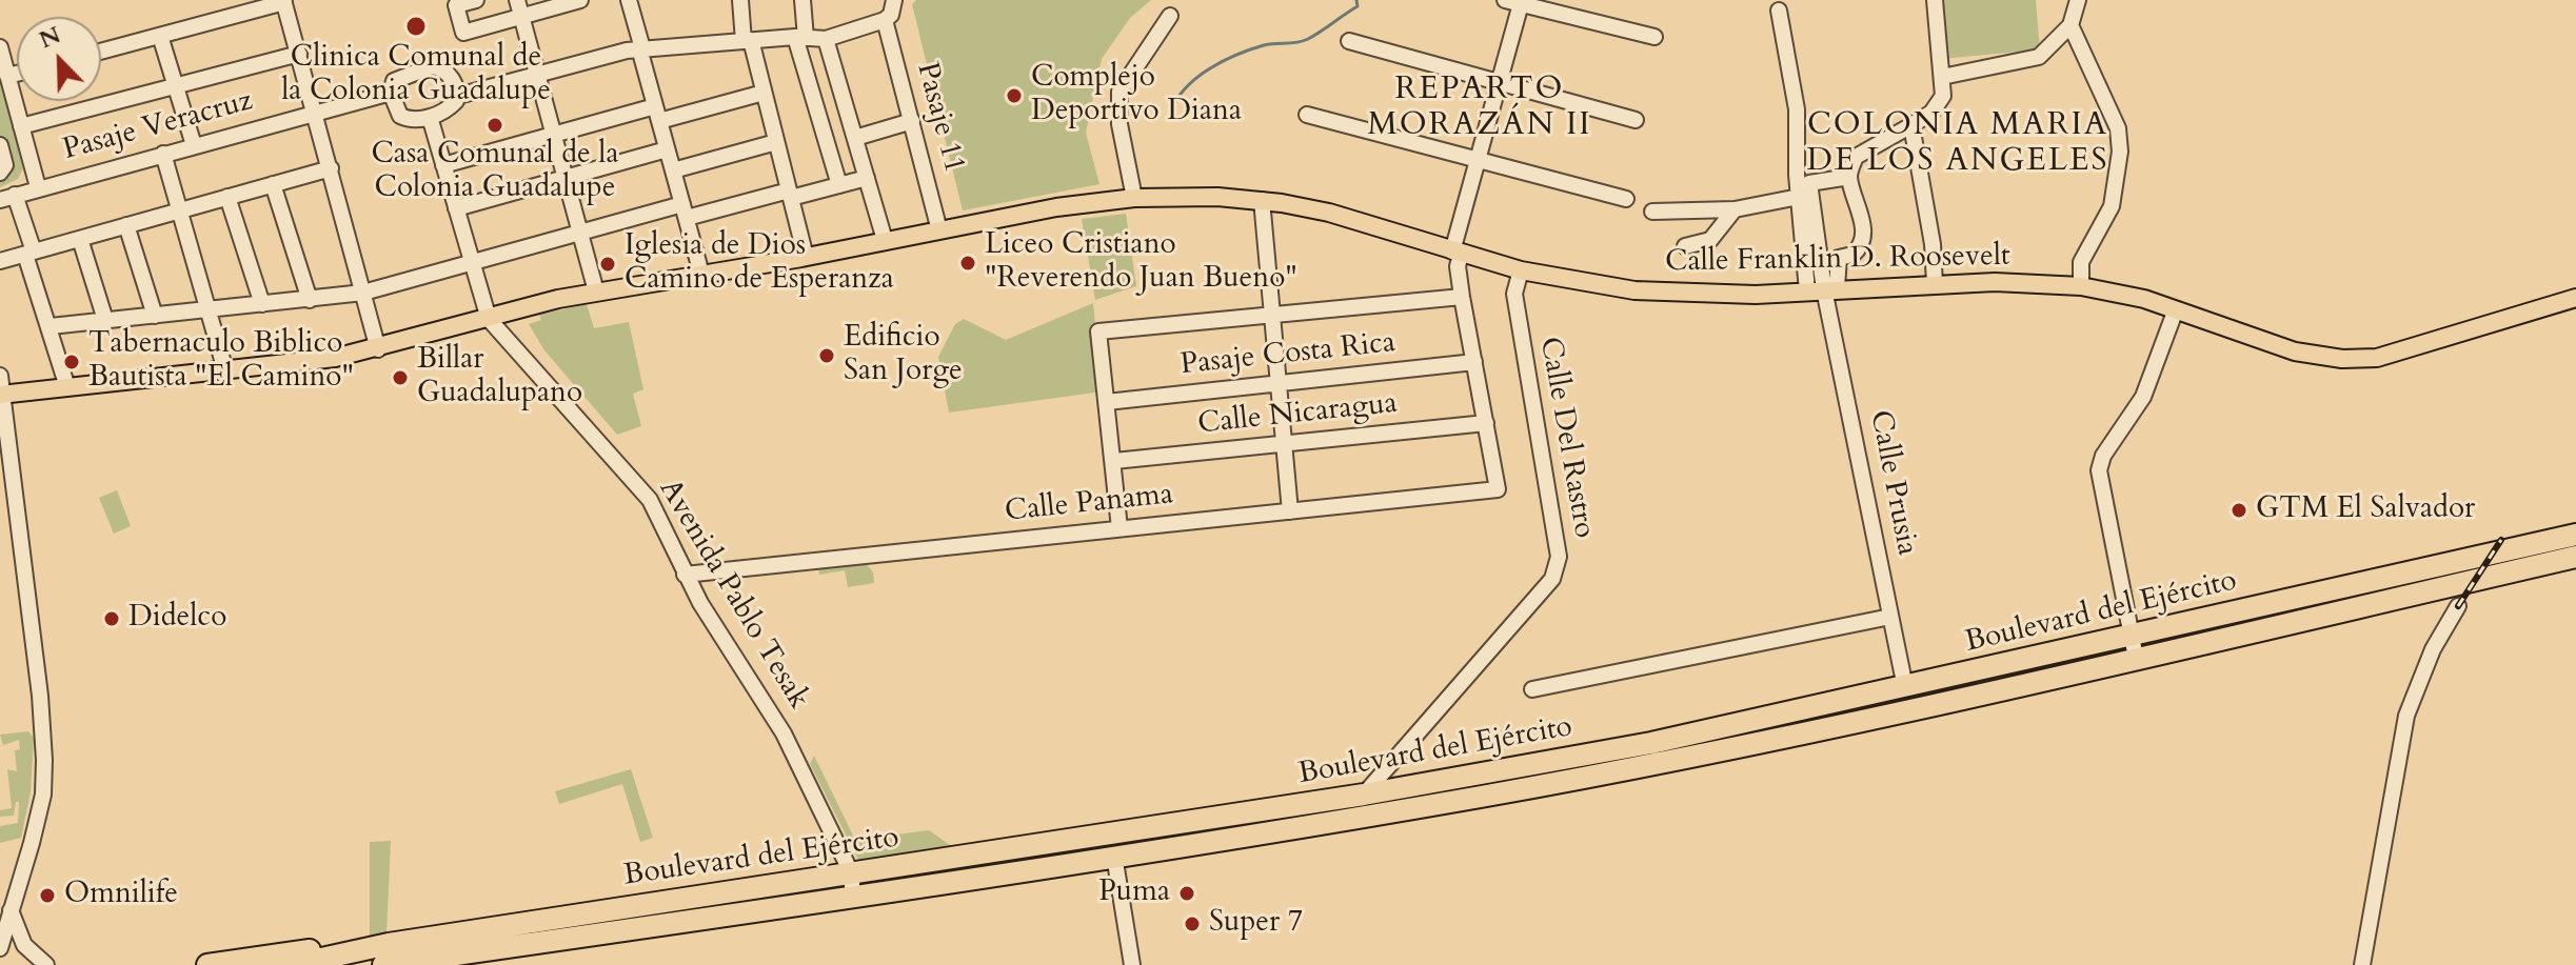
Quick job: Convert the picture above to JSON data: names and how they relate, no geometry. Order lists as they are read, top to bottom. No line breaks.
{"streets":{"highway":["Boulevard del Ejército"],"main road":["Calle Franklin D. Roosevelt"],"street":["Pasaje 11","Pasaje Veracruz","Pasaje Costa Rica","Calle Nicaragua","Calle Del Rastro","Calle Prusia","Calle Panama","Avenida Pablo Tesak"]},"crossings":[["Pasaje 11","Calle Franklin D. Roosevelt"],["Pasaje Veracruz","Avenida Pablo Tesak"],["Calle Franklin D. Roosevelt","Calle Del Rastro"],["Calle Franklin D. Roosevelt","Calle Prusia"],["Calle Franklin D. Roosevelt","Avenida Pablo Tesak"],["Calle Nicaragua","Calle Panama"],["Calle Del Rastro","Boulevard del Ejército"],["Calle Prusia","Boulevard del Ejército"],["Calle Panama","Avenida Pablo Tesak"],["Avenida Pablo Tesak","Boulevard del Ejército"]],"districts":["REPARTO MORAZÁN II","COLONIA MARIA DE LOS ANGELES"],"places":["Clinica Comunal de la Colonia Guadalupe","Complejo Deportivo Diana","Casa Comunal de la Colonia Guadalupe","Liceo Cristiano \"Reverendo Juan Bueno\"","Iglesia de Dios Camino de Esperanza","Edificio San Jorge","Tabernaculo Biblico Bautista \"El Camino\"","Billar Guadalupano","GTM El Salvador","Didelco","Puma","Omnilife","Super 7"],"north":"top left"}
